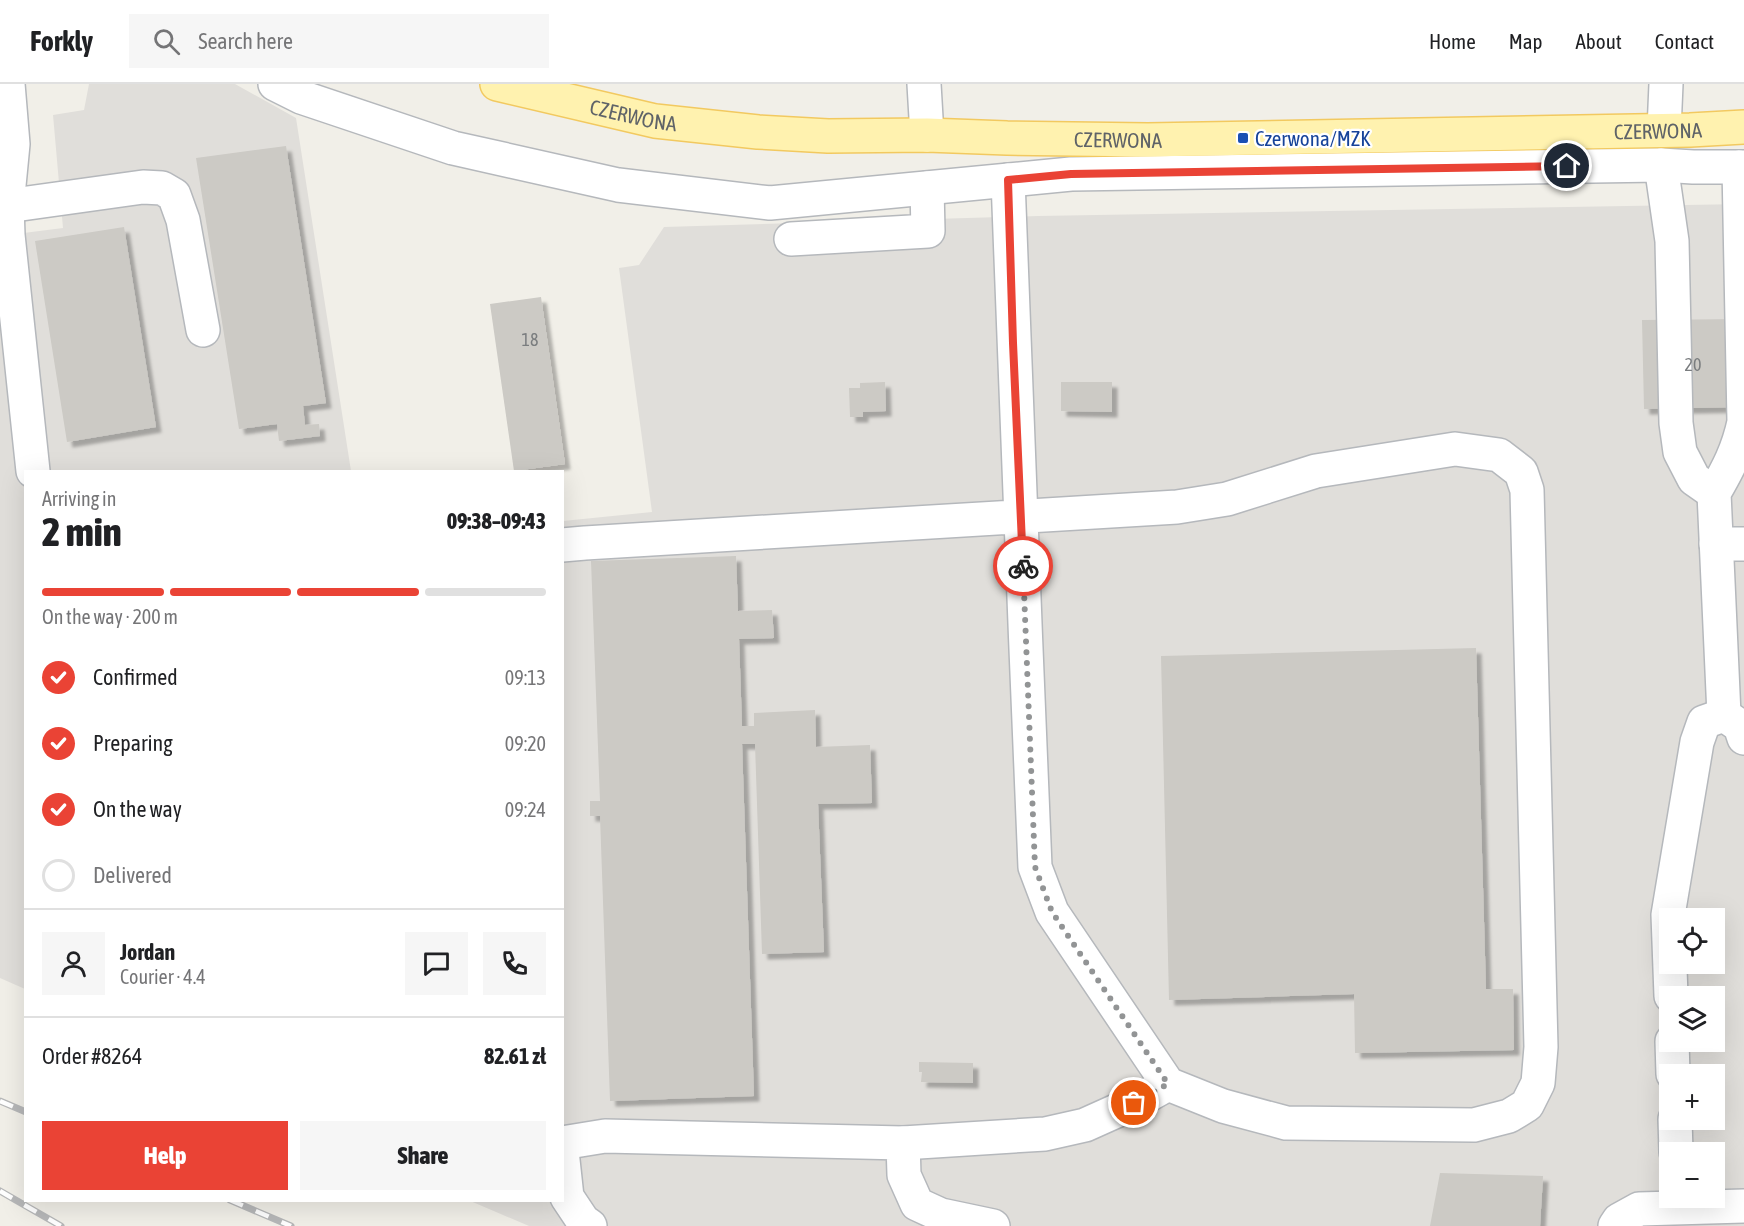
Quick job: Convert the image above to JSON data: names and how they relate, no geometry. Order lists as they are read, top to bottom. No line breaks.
{"streets":{"main road":["CZERWONA"]},"places":{"transit":["Czerwona/MZK"]},"house_numbers":["18","20"],"page":{"header":"Forkly","search":"Search here","nav":["Home","Map","About","Contact"],"heading":["2 min","Arriving in","09:38–09:43"],"panel":["Jordan","Courier · 4.4","Order #8264","82.61 zł"],"bar":"On the way · 200 m","list":[["Confirmed","09:13"],["Preparing","09:20"],["On the way","09:24"],"Delivered"],"map_buttons":["+","−"],"buttons":["Help","Share"]}}
